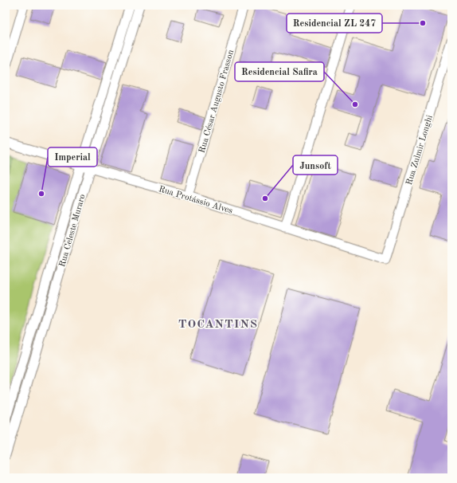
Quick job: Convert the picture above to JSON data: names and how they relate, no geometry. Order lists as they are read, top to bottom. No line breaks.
{"streets":{"street":["Rua César Augusto Frasson","Rua Zulmir Longhi","Rua Protássio Alves","Rua Celeste Muraro"]},"crossings":[["Rua César Augusto Frasson","Rua Protássio Alves"],["Rua Zulmir Longhi","Rua Protássio Alves"],["Rua Protássio Alves","Rua Celeste Muraro"]],"districts":["TOCANTINS"],"places":["Residencial ZL 247","Residencial Safira","Imperial","Junsoft"]}
